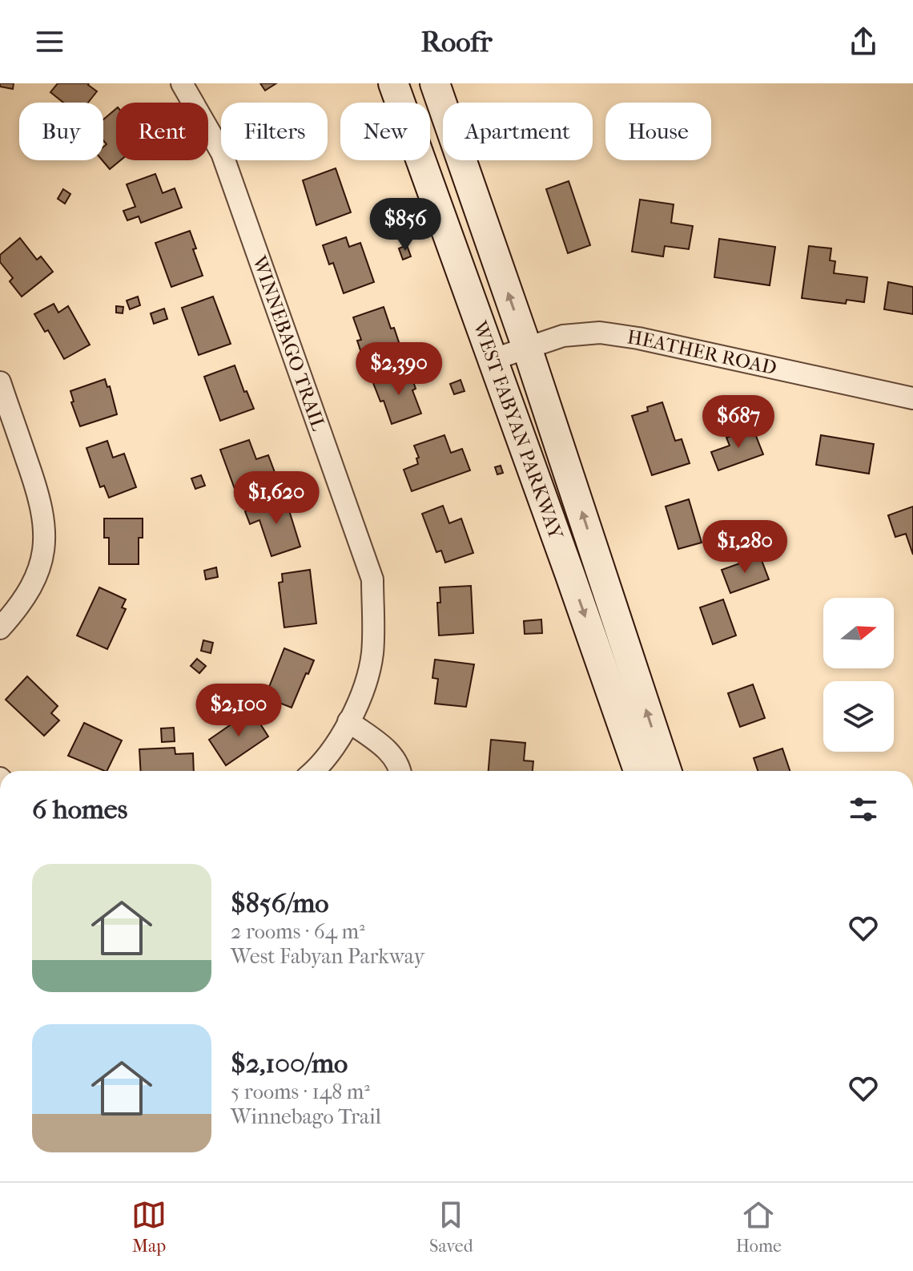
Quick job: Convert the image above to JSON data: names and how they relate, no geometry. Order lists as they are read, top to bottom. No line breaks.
{"streets":{"main road":["WEST FABYAN PARKWAY"],"street":["WINNEBAGO TRAIL","HEATHER ROAD"]},"crossings":[["HEATHER ROAD","WEST FABYAN PARKWAY"]],"north":"right","page":{"header":"Roofr","chip":["Buy","Rent","Filters","New","Apartment","House"],"price":["$856","$2,390","$687","$1,620","$1,280","$2,100"],"heading":"6 homes","list":[{"name":"$856/mo","note":"2 rooms · 64 m² · West Fabyan Parkway"},{"name":"$2,100/mo","note":"5 rooms · 148 m² · Winnebago Trail"}],"tabs":["Map","Saved","Home"]}}
